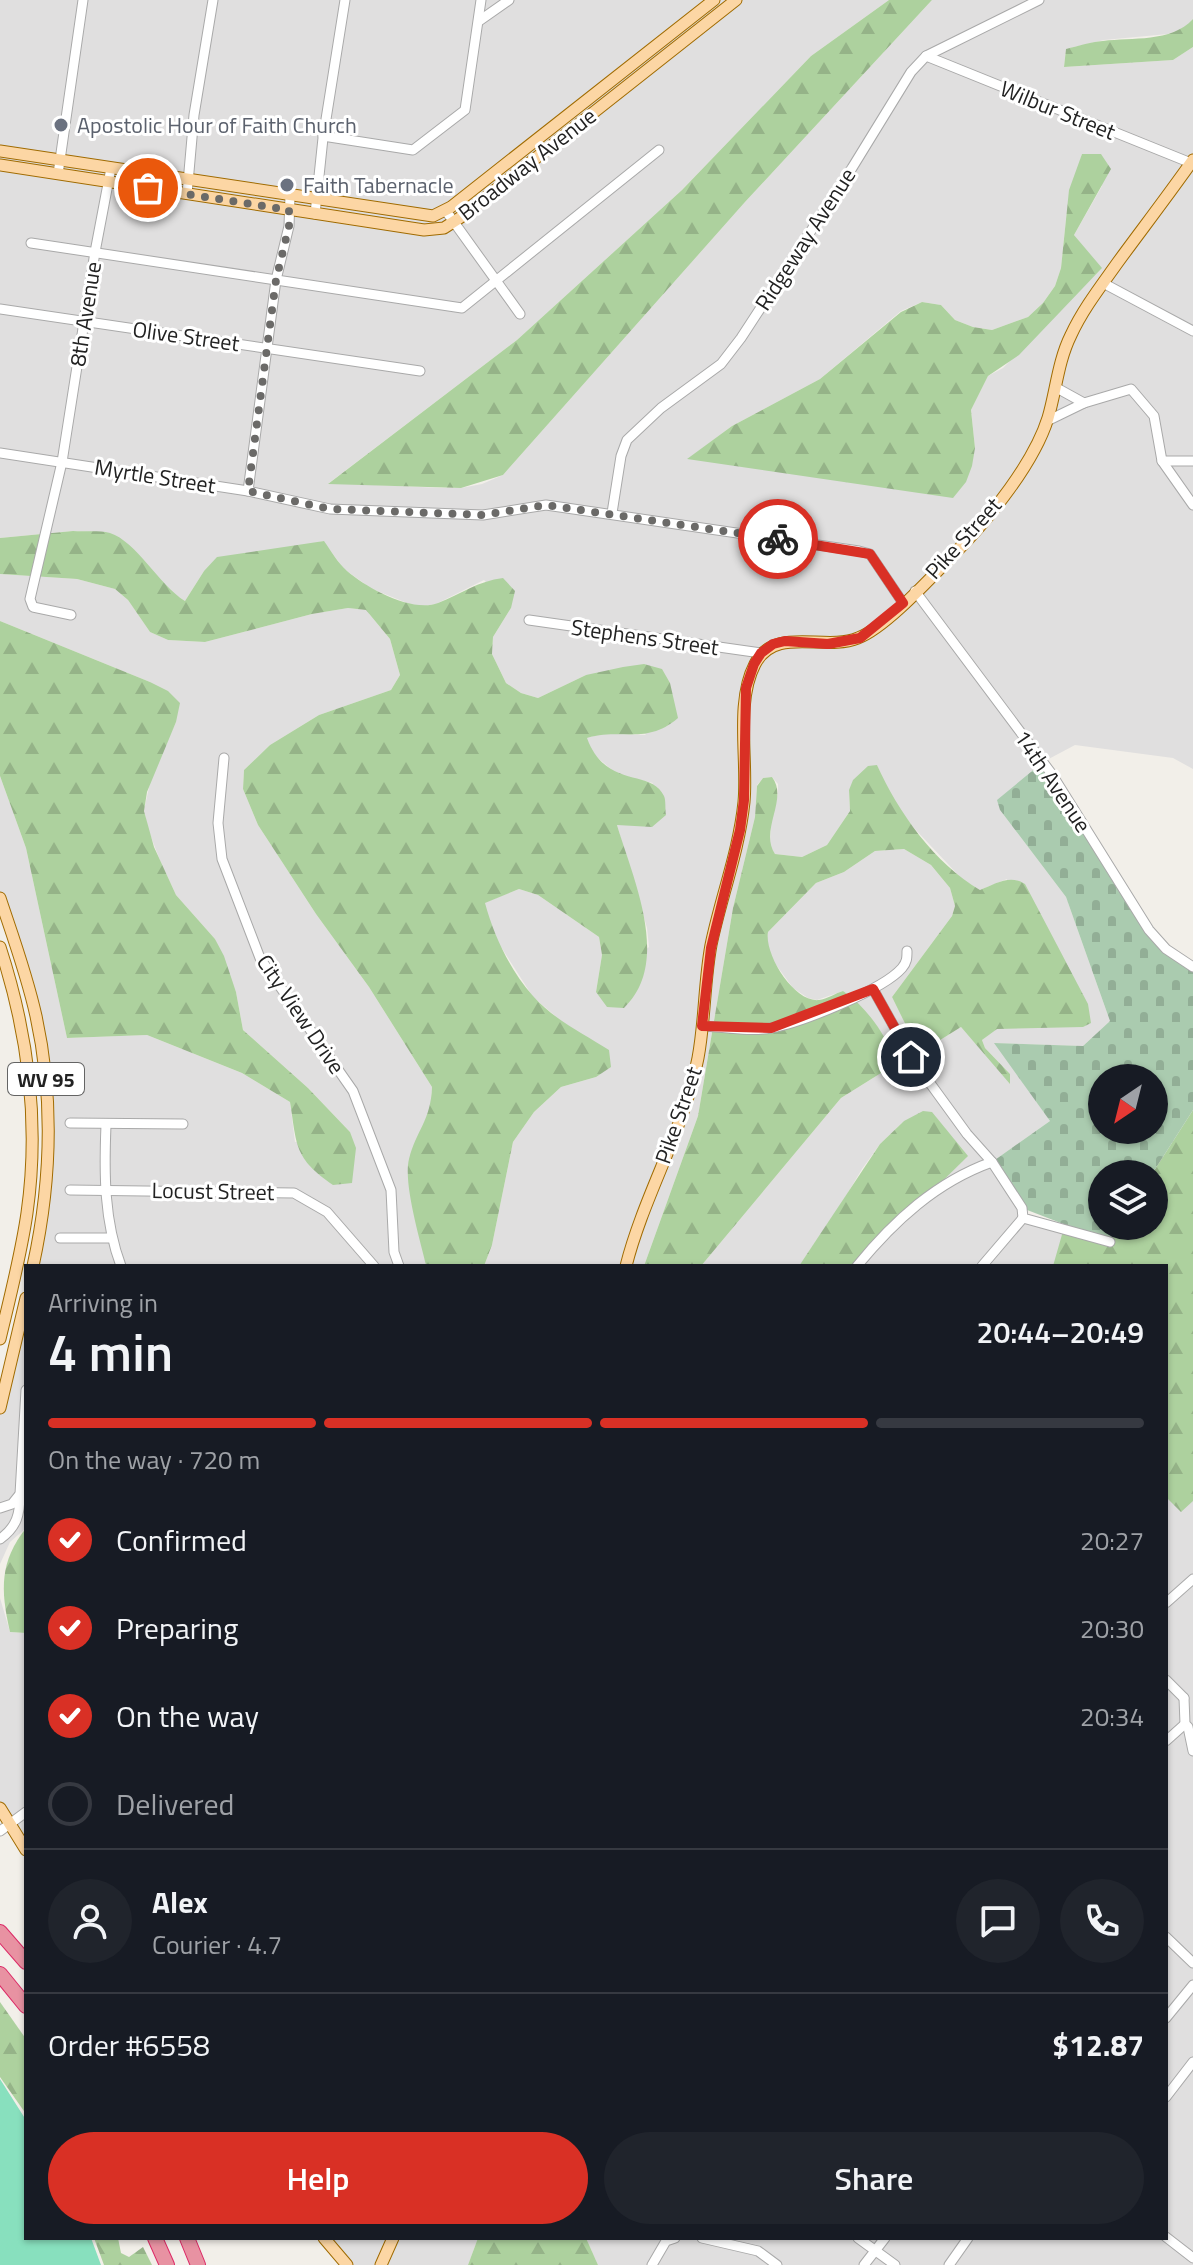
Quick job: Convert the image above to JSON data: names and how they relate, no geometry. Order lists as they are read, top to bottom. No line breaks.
{"streets":{"main road":["Broadway Avenue","Pike Street","WV 95"],"street":["Wilbur Street","Ridgeway Avenue","8th Avenue","Olive Street","Myrtle Street","Stephens Street","14th Avenue","City View Drive","Locust Street"]},"crossings":[["Wilbur Street","Ridgeway Avenue"],["Wilbur Street","Pike Street"],["Broadway Avenue","8th Avenue"],["Ridgeway Avenue","Myrtle Street"],["8th Avenue","Olive Street"],["8th Avenue","Myrtle Street"],["Myrtle Street","Pike Street"],["Pike Street","Stephens Street"],["Pike Street","14th Avenue"]],"places":["Apostolic Hour of Faith Church","Faith Tabernacle"],"north":"bottom left","page":{"heading":["4 min","Arriving in","20:44–20:49"],"panel":["Alex","Courier · 4.7","Order #6558","$12.87"],"bar":"On the way · 720 m","list":[["Confirmed","20:27"],["Preparing","20:30"],["On the way","20:34"],"Delivered"],"buttons":["Help","Share"]}}
